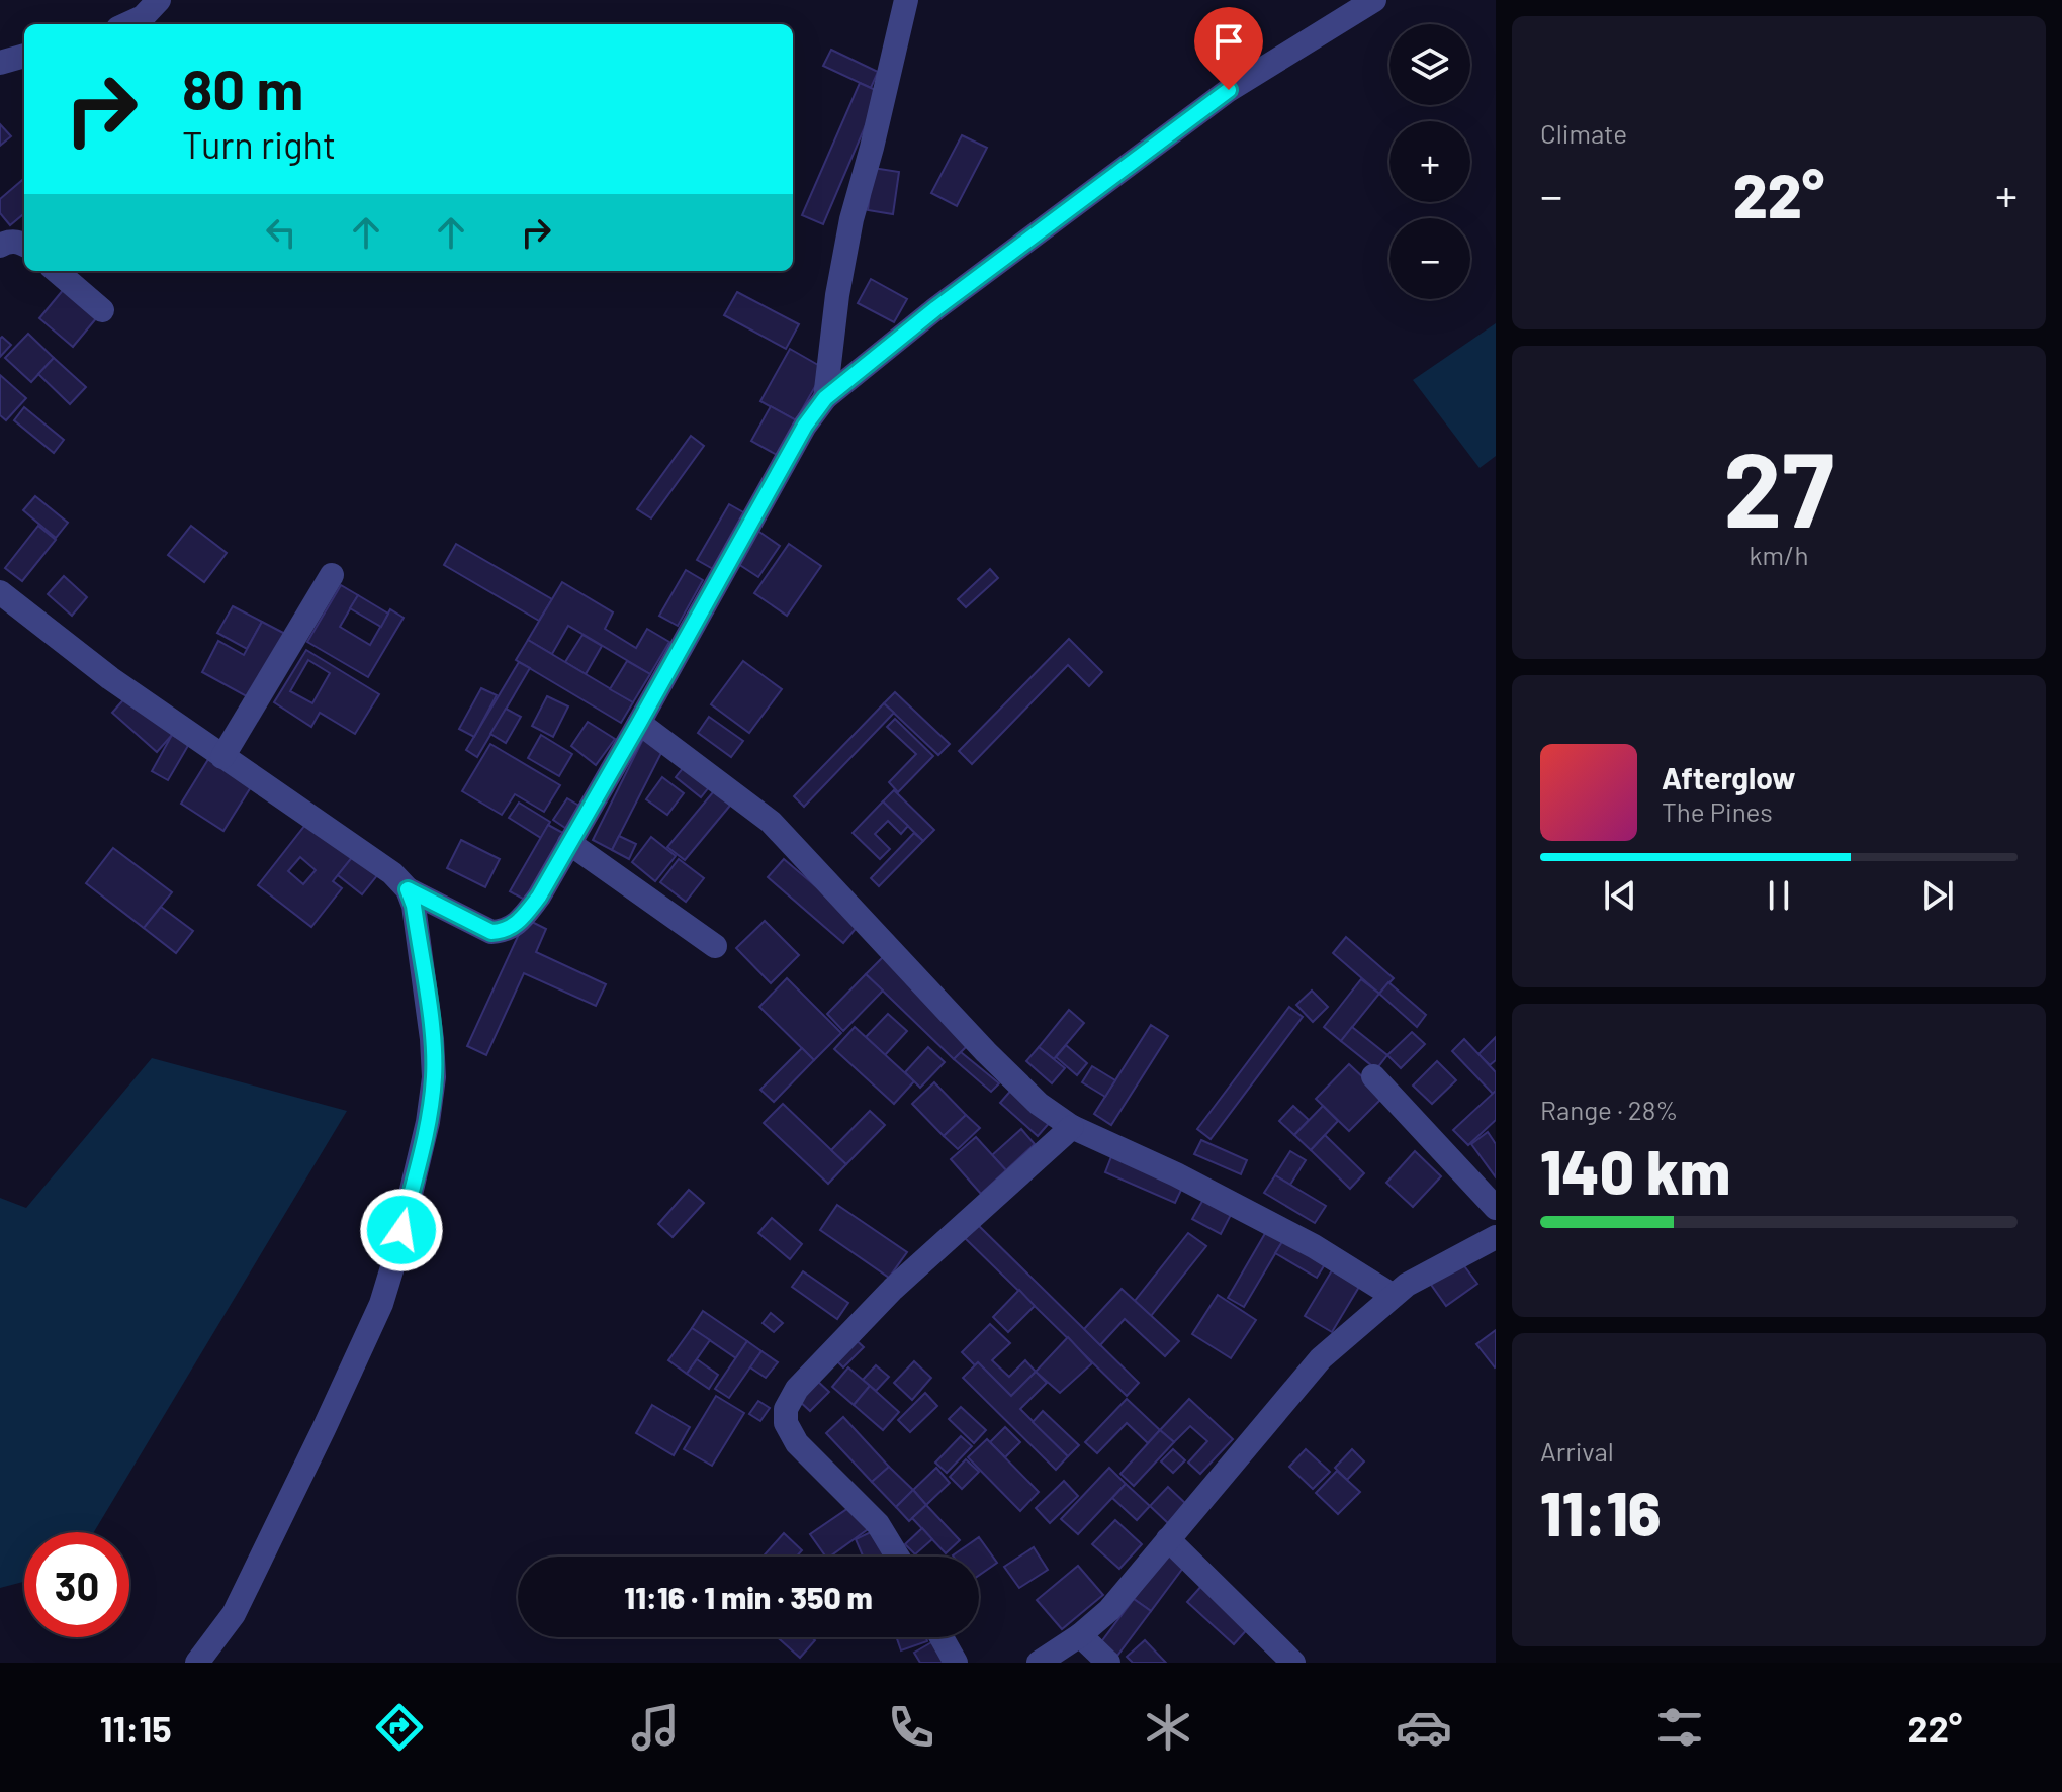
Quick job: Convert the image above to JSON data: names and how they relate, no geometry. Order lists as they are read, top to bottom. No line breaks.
{"page":{"tile":["Climate",["27","km/h"],["Range · 28%","140 km"],["Arrival","11:16"]],"map_buttons":["+","−"],"turn":["80 m","Turn right"],"heat":["−","22°","+"],"song":["Afterglow","The Pines"],"limit":"30","trip":"11:16 · 1 min · 350 m","tabs":["11:15","22°"]}}
